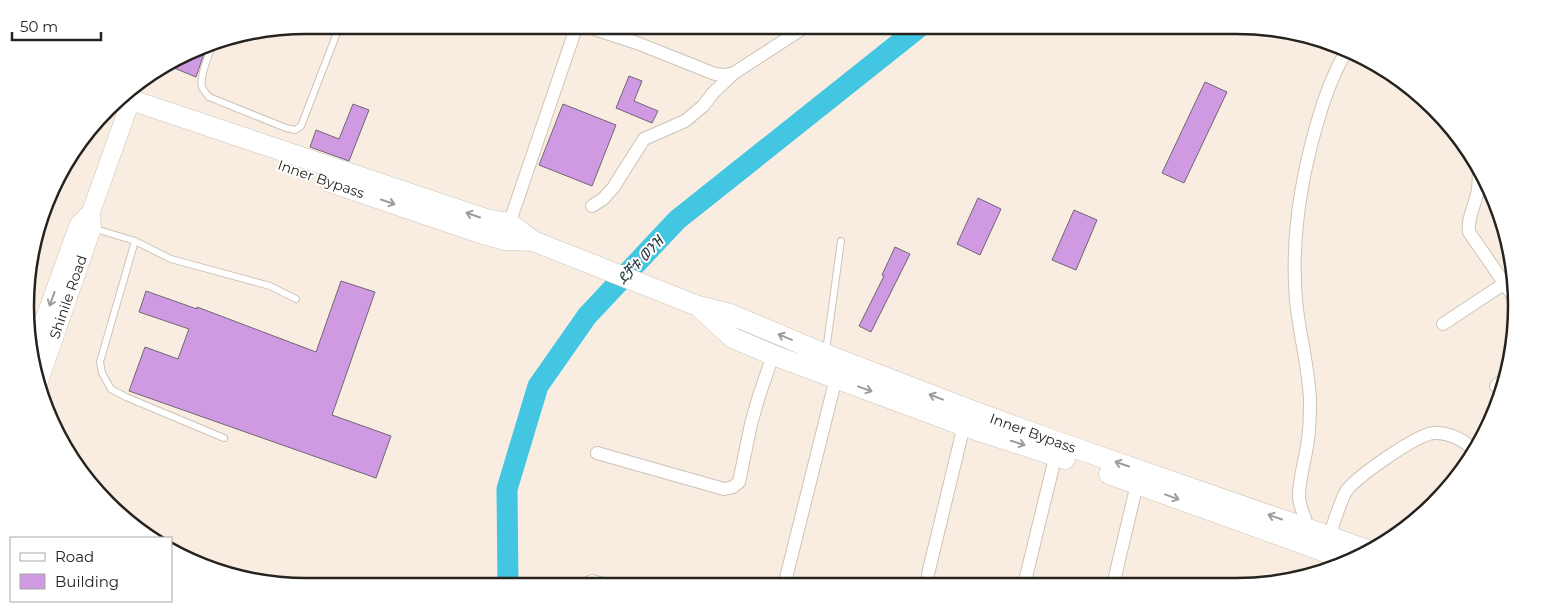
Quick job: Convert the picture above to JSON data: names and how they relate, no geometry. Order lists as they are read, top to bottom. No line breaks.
{"streets":{"main road":["Inner Bypass"],"street":["Shinile Road"]},"water":["ደቻቱ ወንዝ"],"legend":["Road","Building"],"scale_bar":"50 m"}
